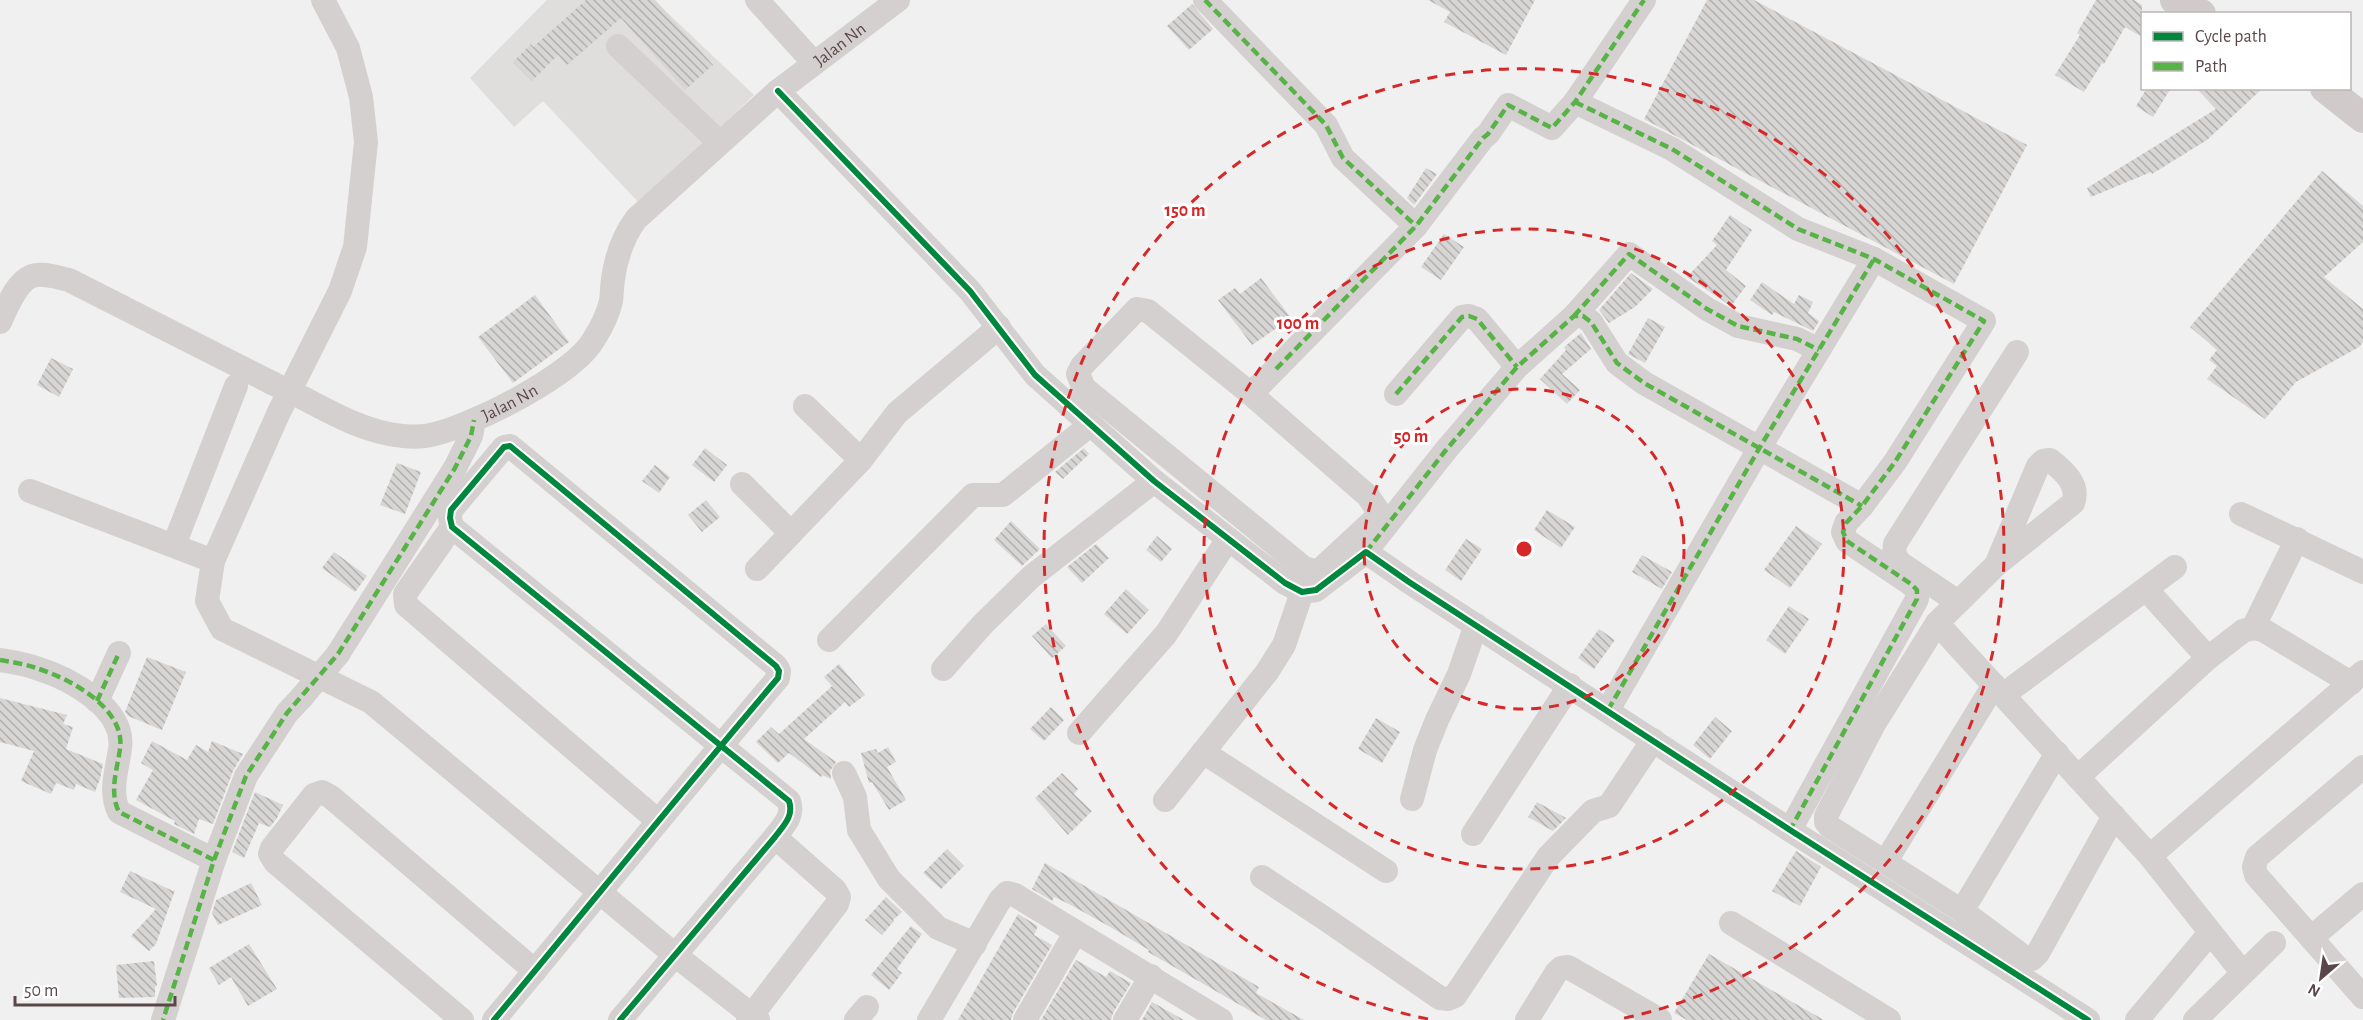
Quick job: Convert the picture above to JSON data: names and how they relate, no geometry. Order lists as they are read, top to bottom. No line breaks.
{"streets":{"street":["Jalan Nn"]},"legend":["Cycle path","Path"],"scale_bar":"50 m","north":"bottom left","rings":["150 m","100 m","50 m"]}
